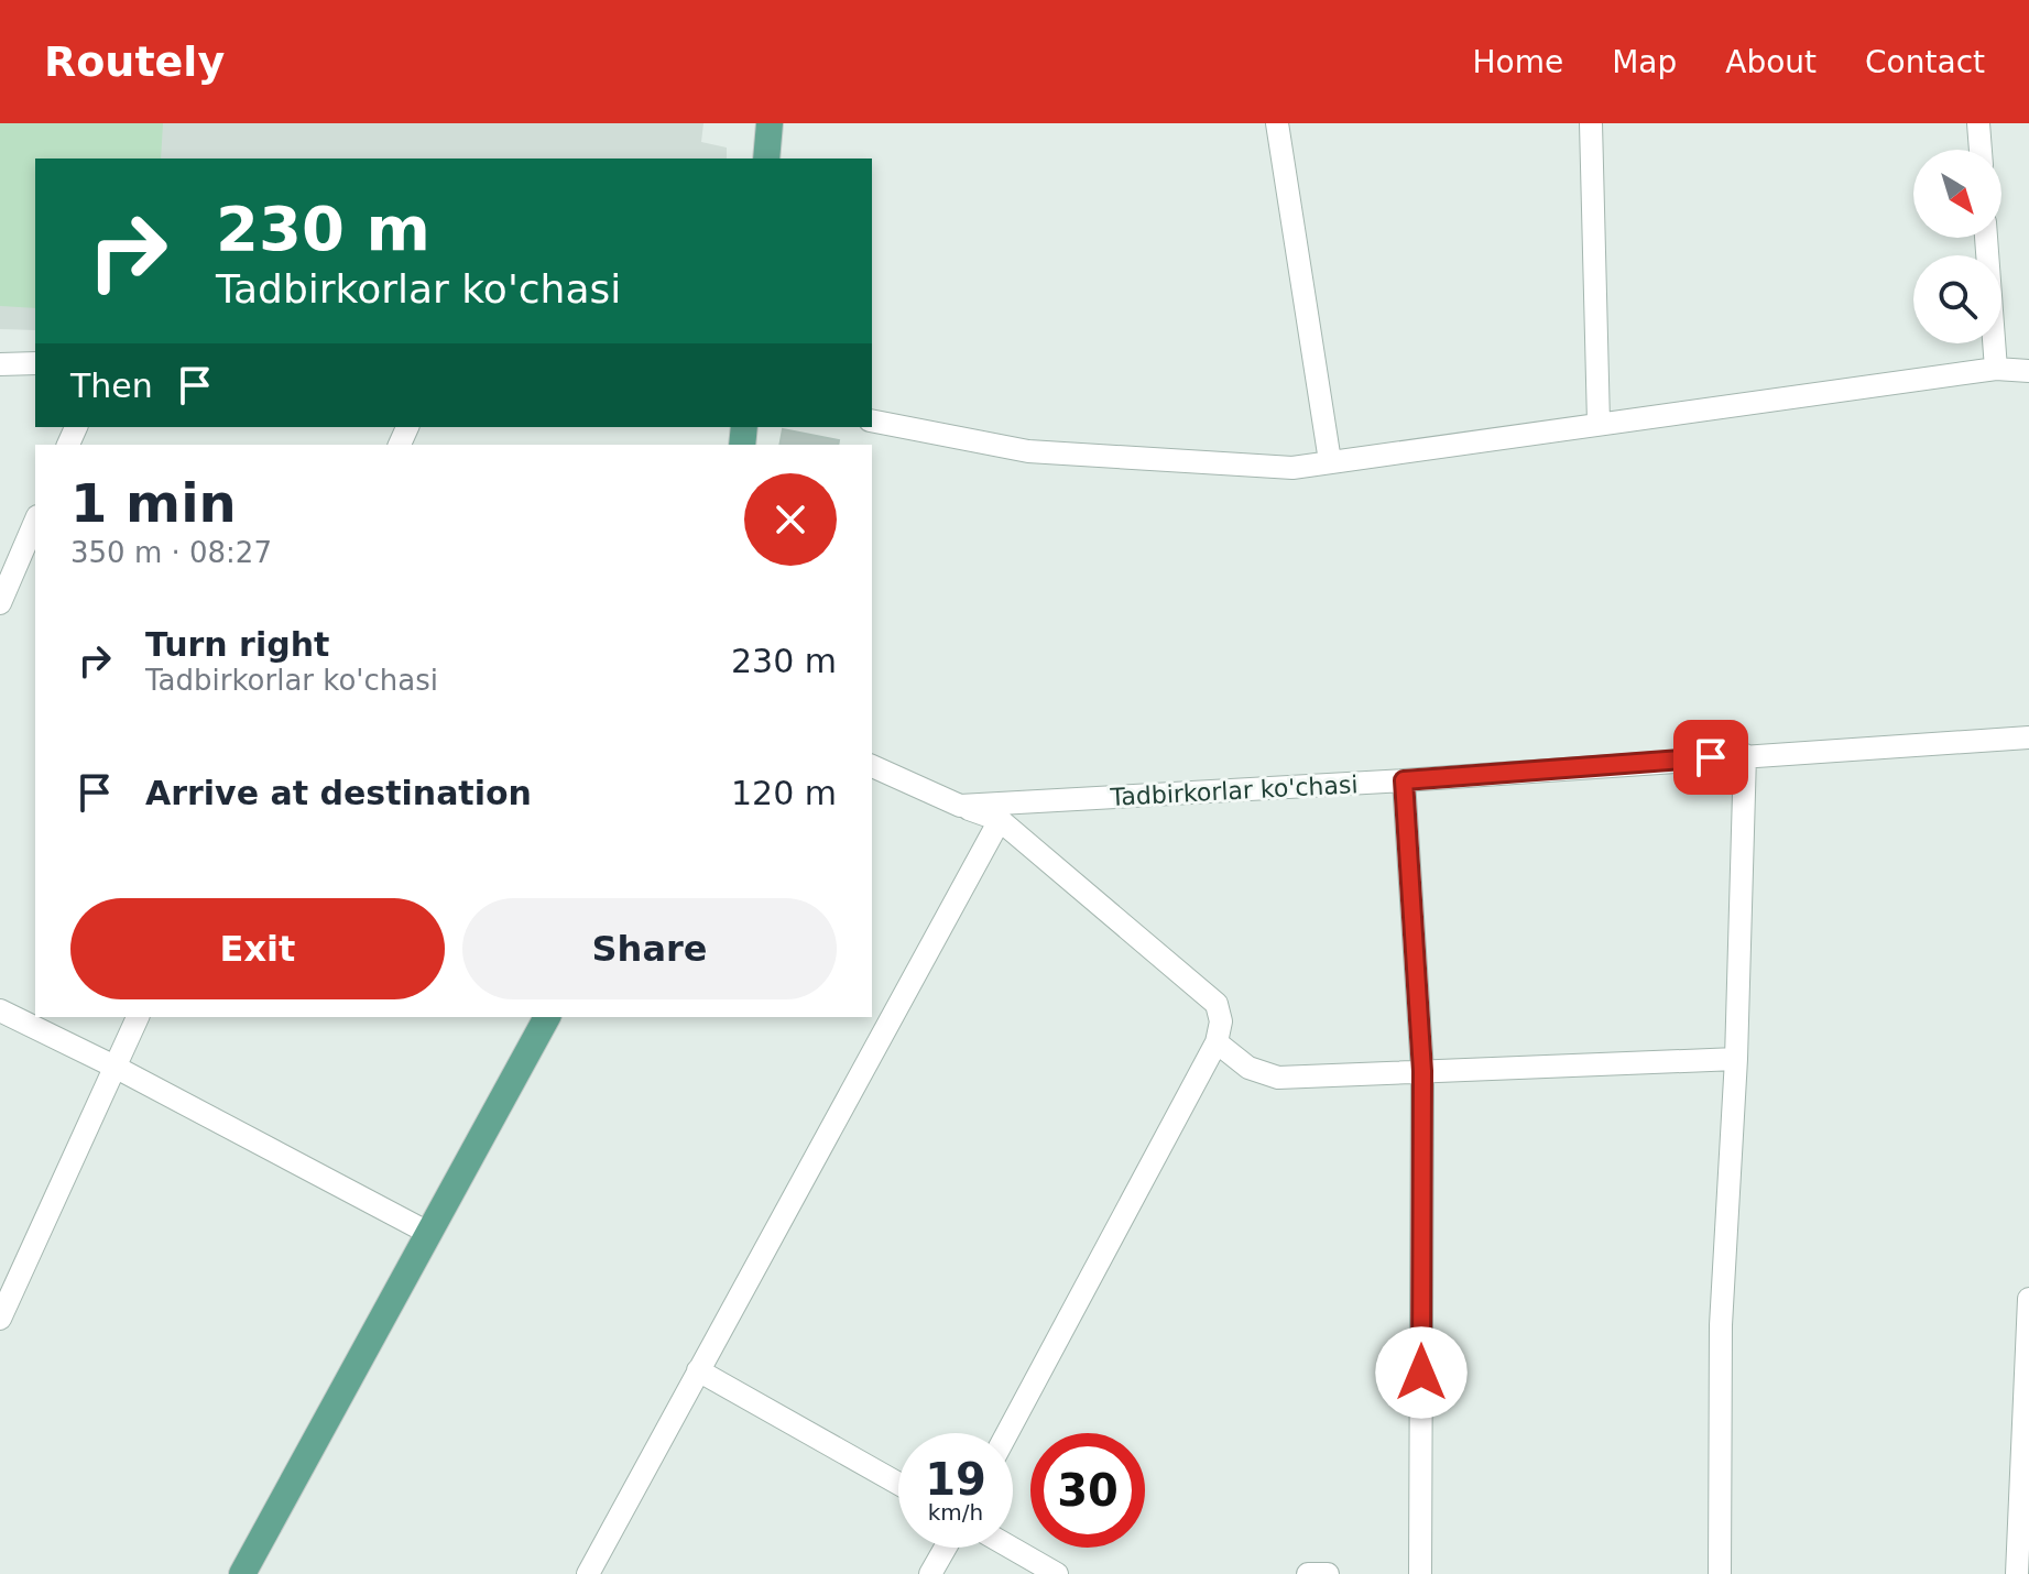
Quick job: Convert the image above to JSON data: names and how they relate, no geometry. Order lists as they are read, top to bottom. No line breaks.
{"streets":{"street":["Tadbirkorlar ko'chasi"]},"north":"bottom right","page":{"header":"Routely","nav":["Home","Map","About","Contact"],"turn":["230 m","Tadbirkorlar ko'chasi"],"then":"Then","heading":["1 min","350 m · 08:27"],"list":[{"name":"Turn right","note":"Tadbirkorlar ko'chasi","value":"230 m"},{"name":"Arrive at destination","value":"120 m"}],"buttons":["Exit","Share"],"speed":"19 km/h","limit":"30"}}
